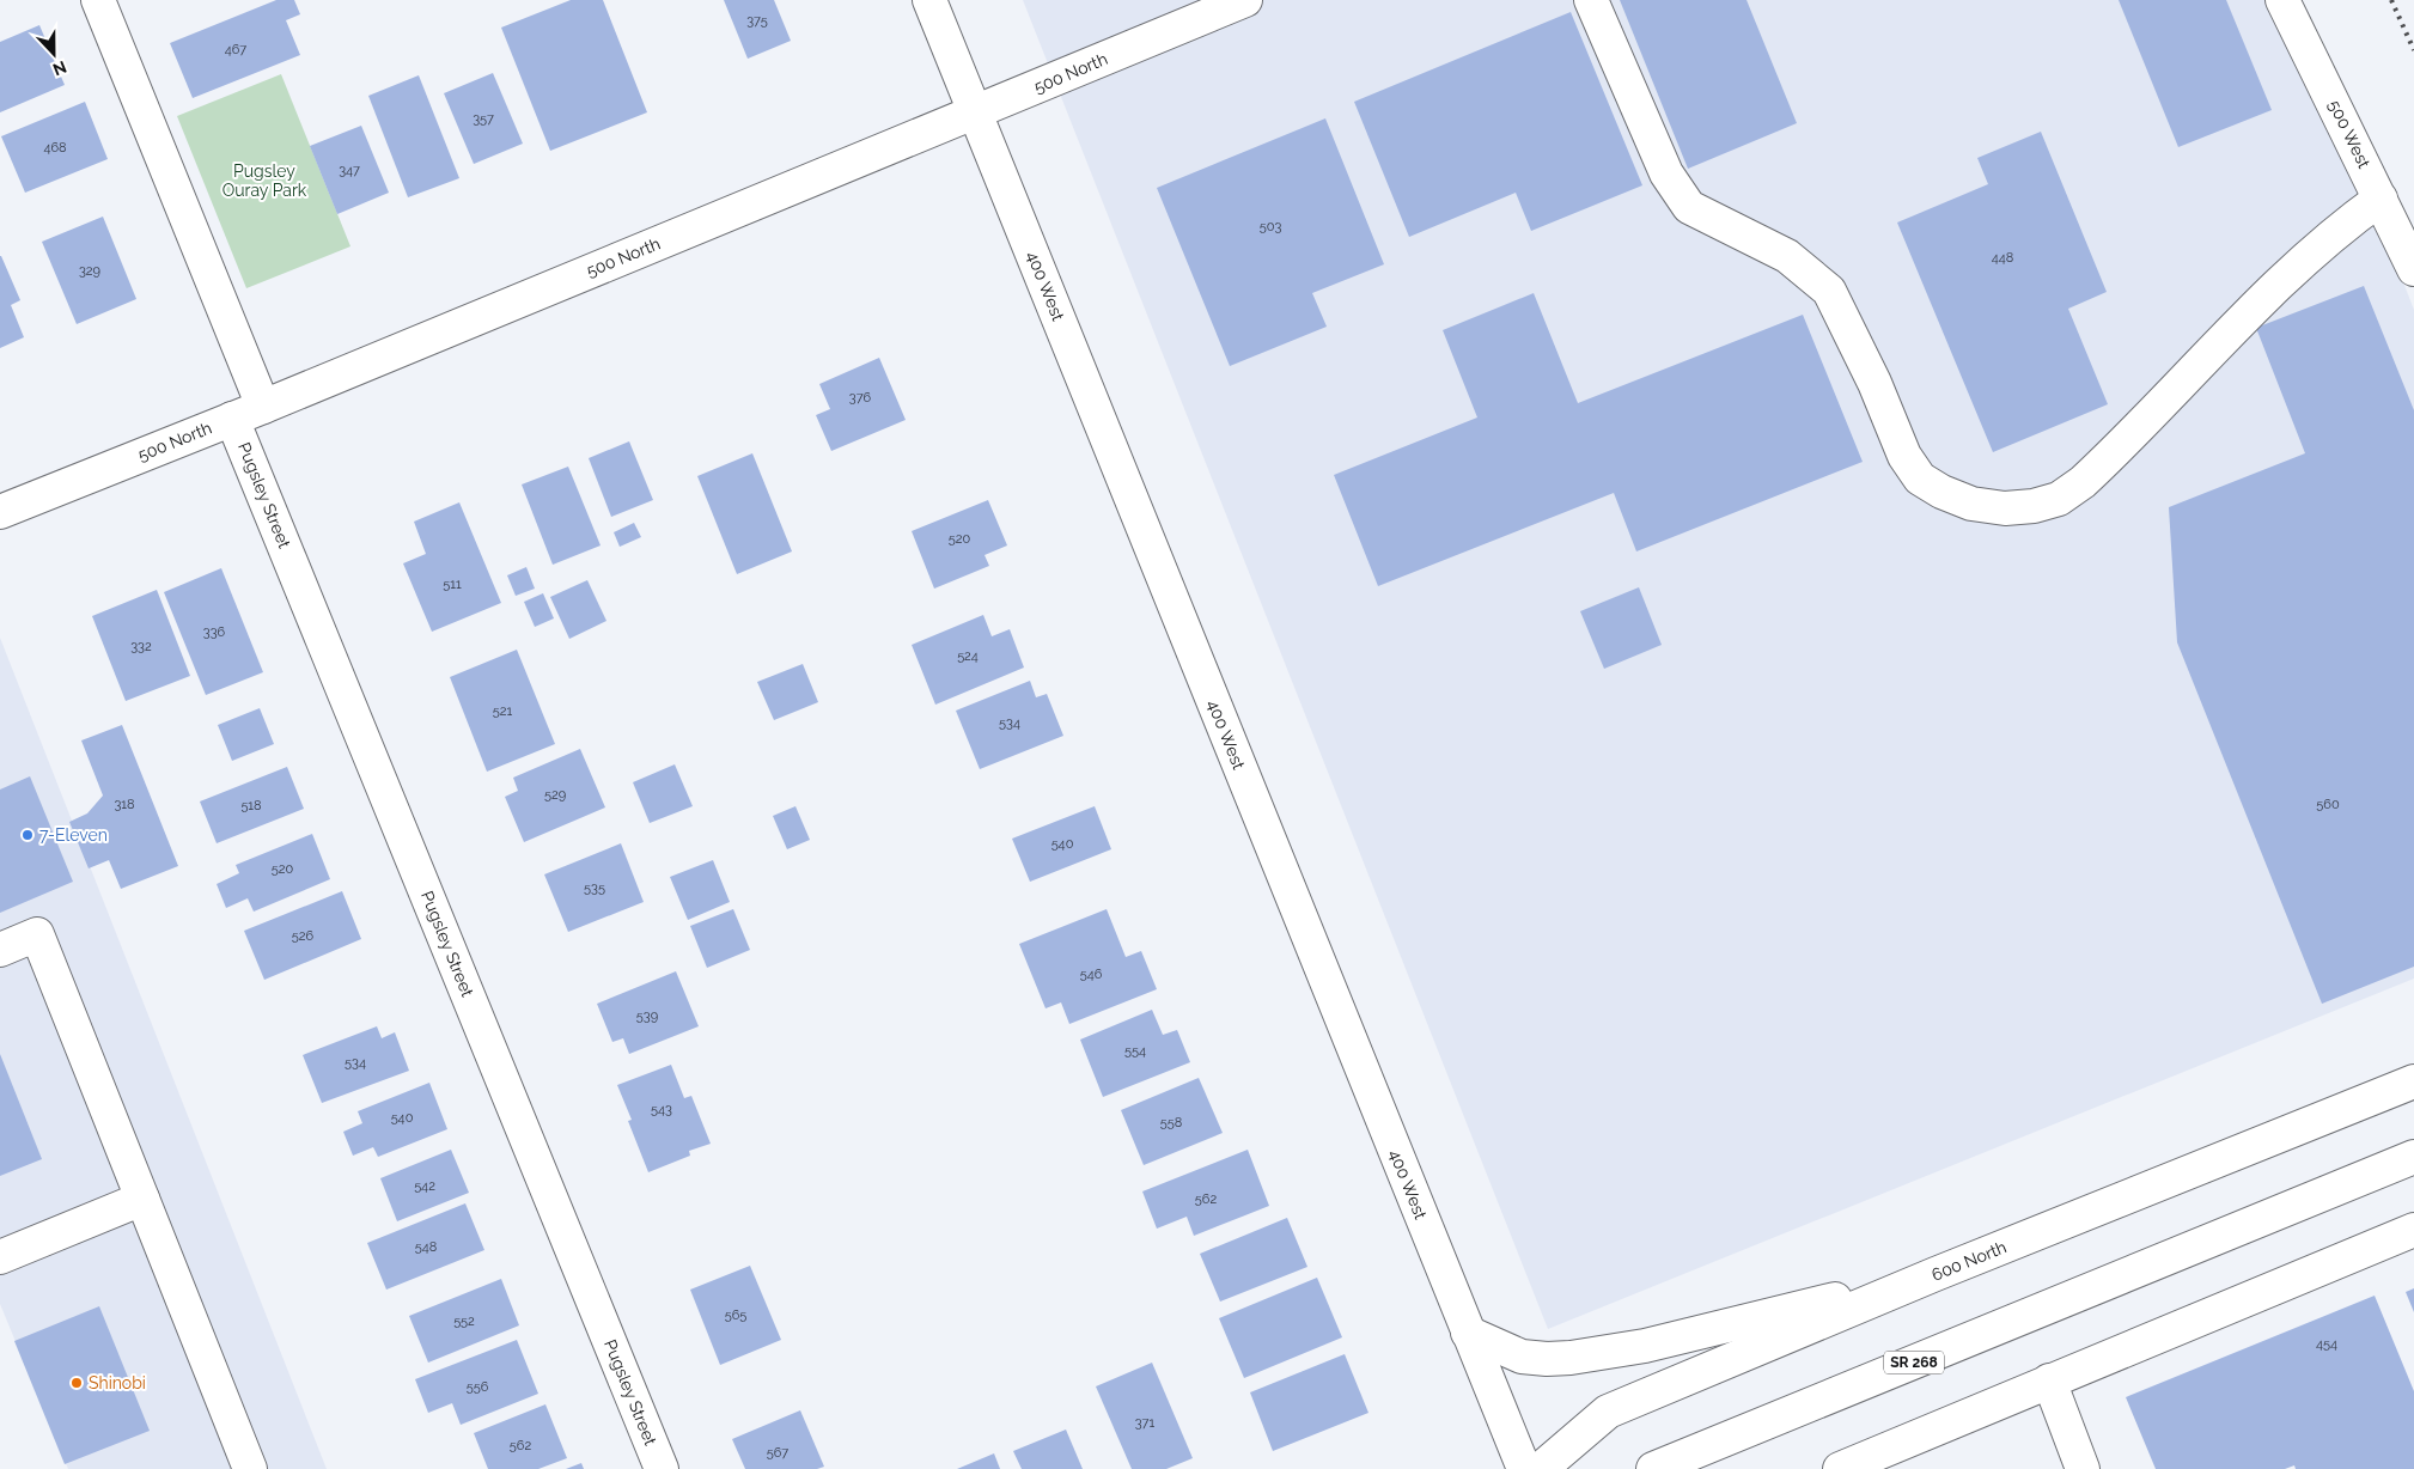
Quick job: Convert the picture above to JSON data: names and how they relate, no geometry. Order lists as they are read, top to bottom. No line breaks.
{"streets":{"street":["500 North","500 West","400 West","Pugsley Street","600 North","SR 268"]},"crossings":[["500 North","400 West"],["500 North","Pugsley Street"]],"parks":["Pugsley Ouray Park"],"places":["7-Eleven","Shinobi"],"house_numbers":["375","467","357","468","347","503","448","329","376","520","511","336","332","524","521","534","529","318","560","518","540","520","535","526","546","539","554","534","543","540","558","542","562","548","565","552","454","556","371","562","567"],"north":"bottom"}
